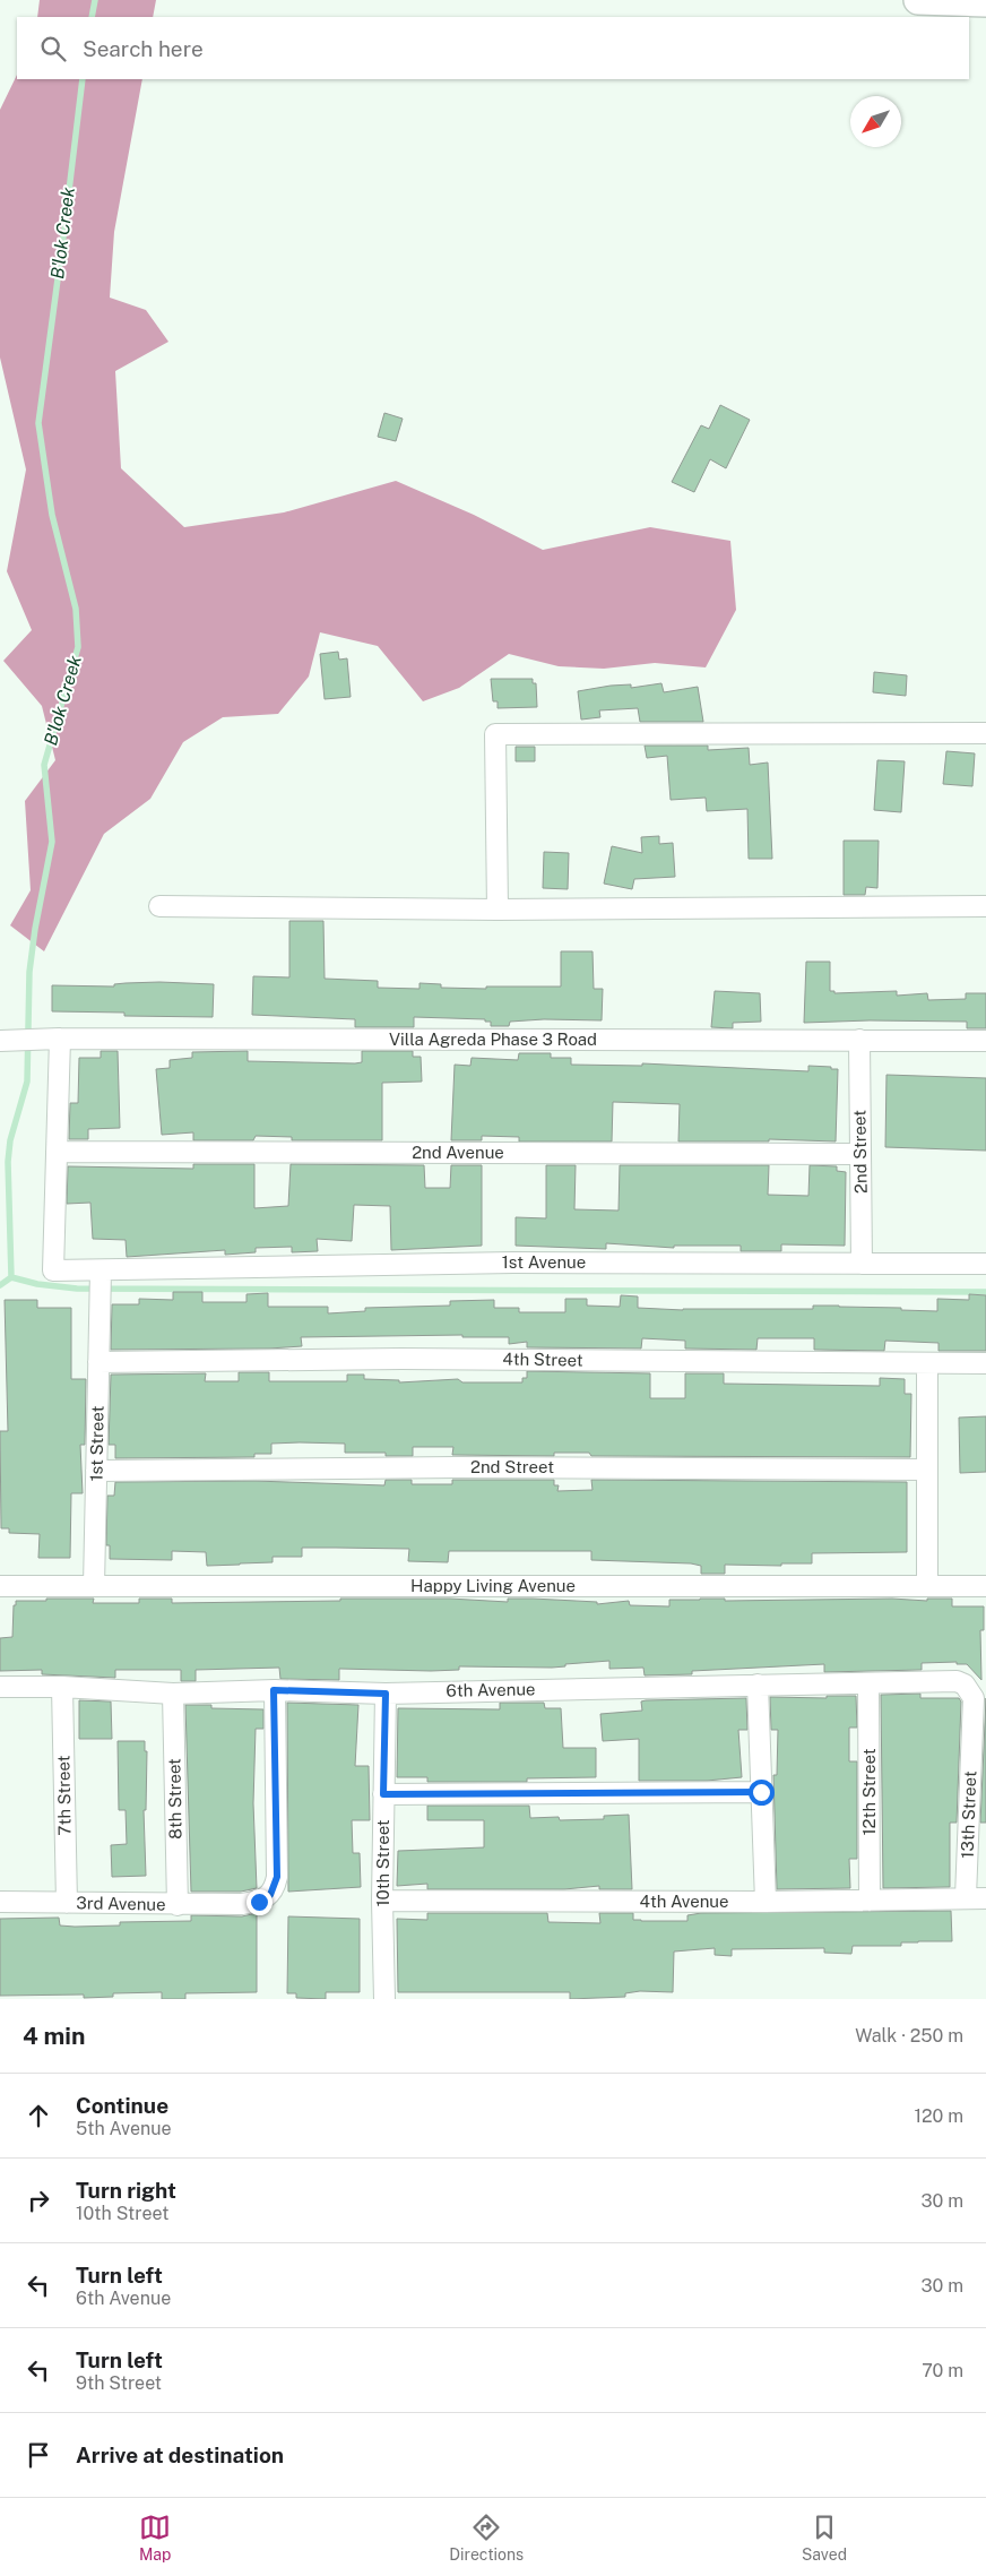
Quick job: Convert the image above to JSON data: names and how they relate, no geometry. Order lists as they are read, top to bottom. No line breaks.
{"streets":{"street":["Villa Agreda Phase 3 Road","2nd Street","2nd Avenue","1st Avenue","4th Street","1st Street","Happy Living Avenue","6th Avenue","12th Street","7th Street","8th Street","13th Street","10th Street","4th Avenue","3rd Avenue"]},"crossings":[["Villa Agreda Phase 3 Road","2nd Street"],["2nd Street","2nd Avenue"],["2nd Street","1st Avenue"],["2nd Street","1st Street"],["2nd Avenue","1st Avenue"],["1st Avenue","1st Street"],["4th Street","1st Street"],["1st Street","Happy Living Avenue"],["6th Avenue","12th Street"],["6th Avenue","7th Street"],["6th Avenue","8th Street"],["6th Avenue","13th Street"],["6th Avenue","10th Street"],["6th Avenue","3rd Avenue"],["12th Street","4th Avenue"],["7th Street","3rd Avenue"],["8th Street","3rd Avenue"],["13th Street","4th Avenue"],["10th Street","4th Avenue"]],"water":["B'lok Creek"],"north":"bottom left","page":{"search":"Search here","heading":["4 min","Walk · 250 m"],"list":[["Continue","5th Avenue","120 m"],["Turn right","10th Street","30 m"],["Turn left","6th Avenue","30 m"],["Turn left","9th Street","70 m"],"Arrive at destination"],"nav":["Map","Directions","Saved"]}}
